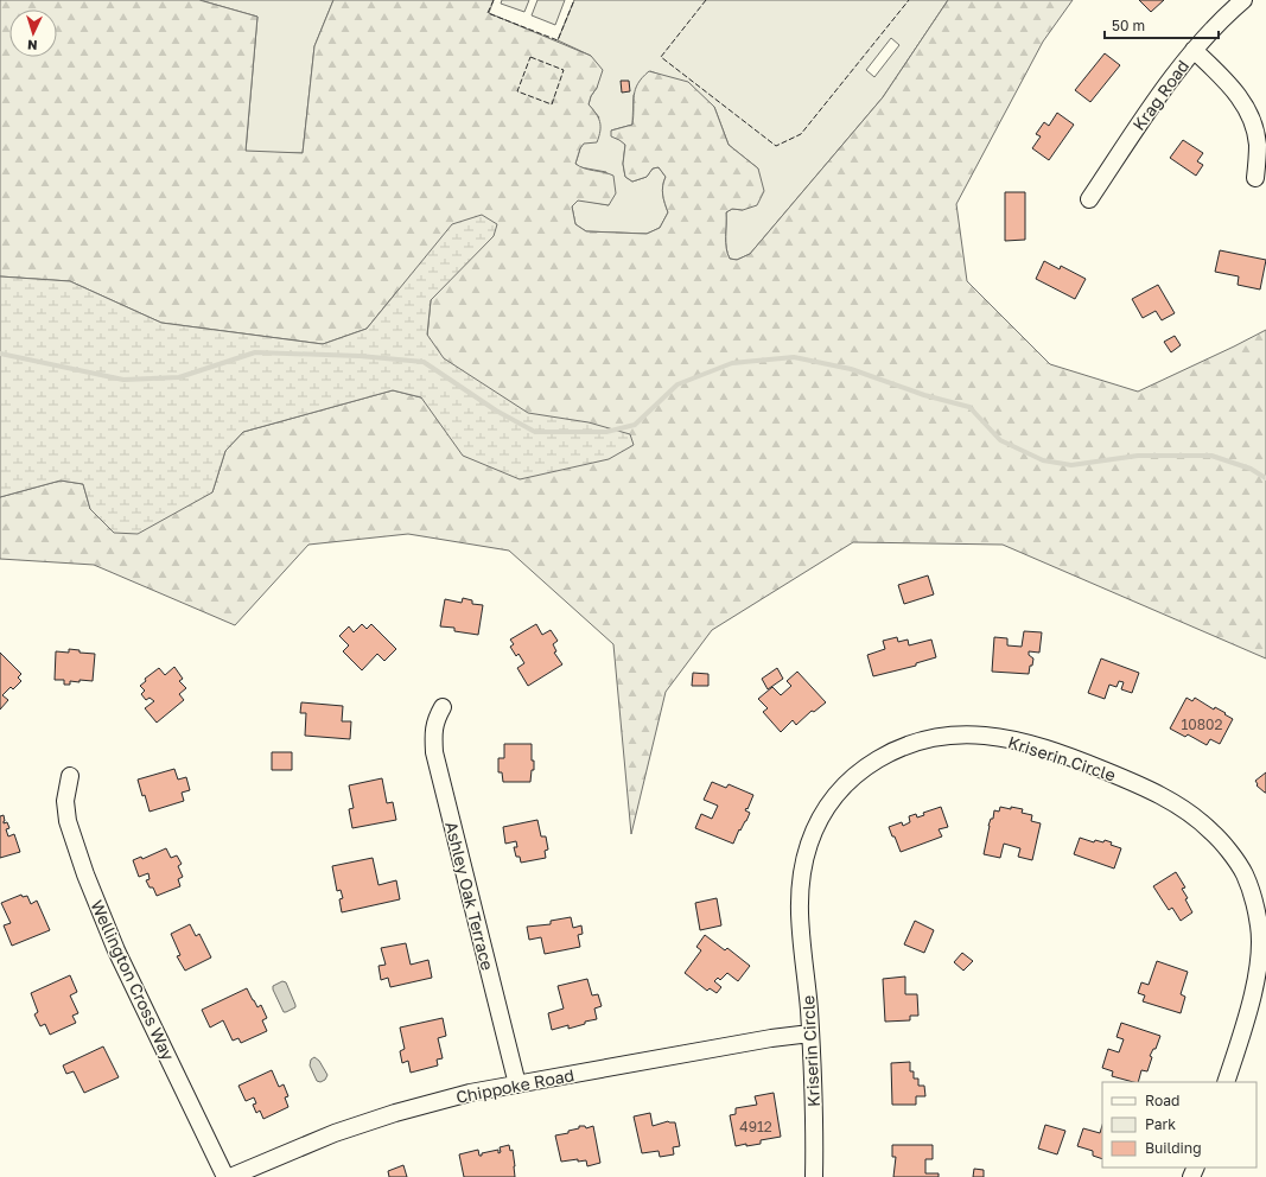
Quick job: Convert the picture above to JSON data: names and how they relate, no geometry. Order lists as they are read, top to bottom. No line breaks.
{"streets":{"street":["Krag Road","Kriserin Circle","Ashley Oak Terrace","Wellington Cross Way","Chippoke Road"]},"crossings":[["Kriserin Circle","Chippoke Road"],["Ashley Oak Terrace","Chippoke Road"]],"house_numbers":["10802","4912"],"legend":["Road","Park","Building"],"scale_bar":"50 m","north":"bottom"}
